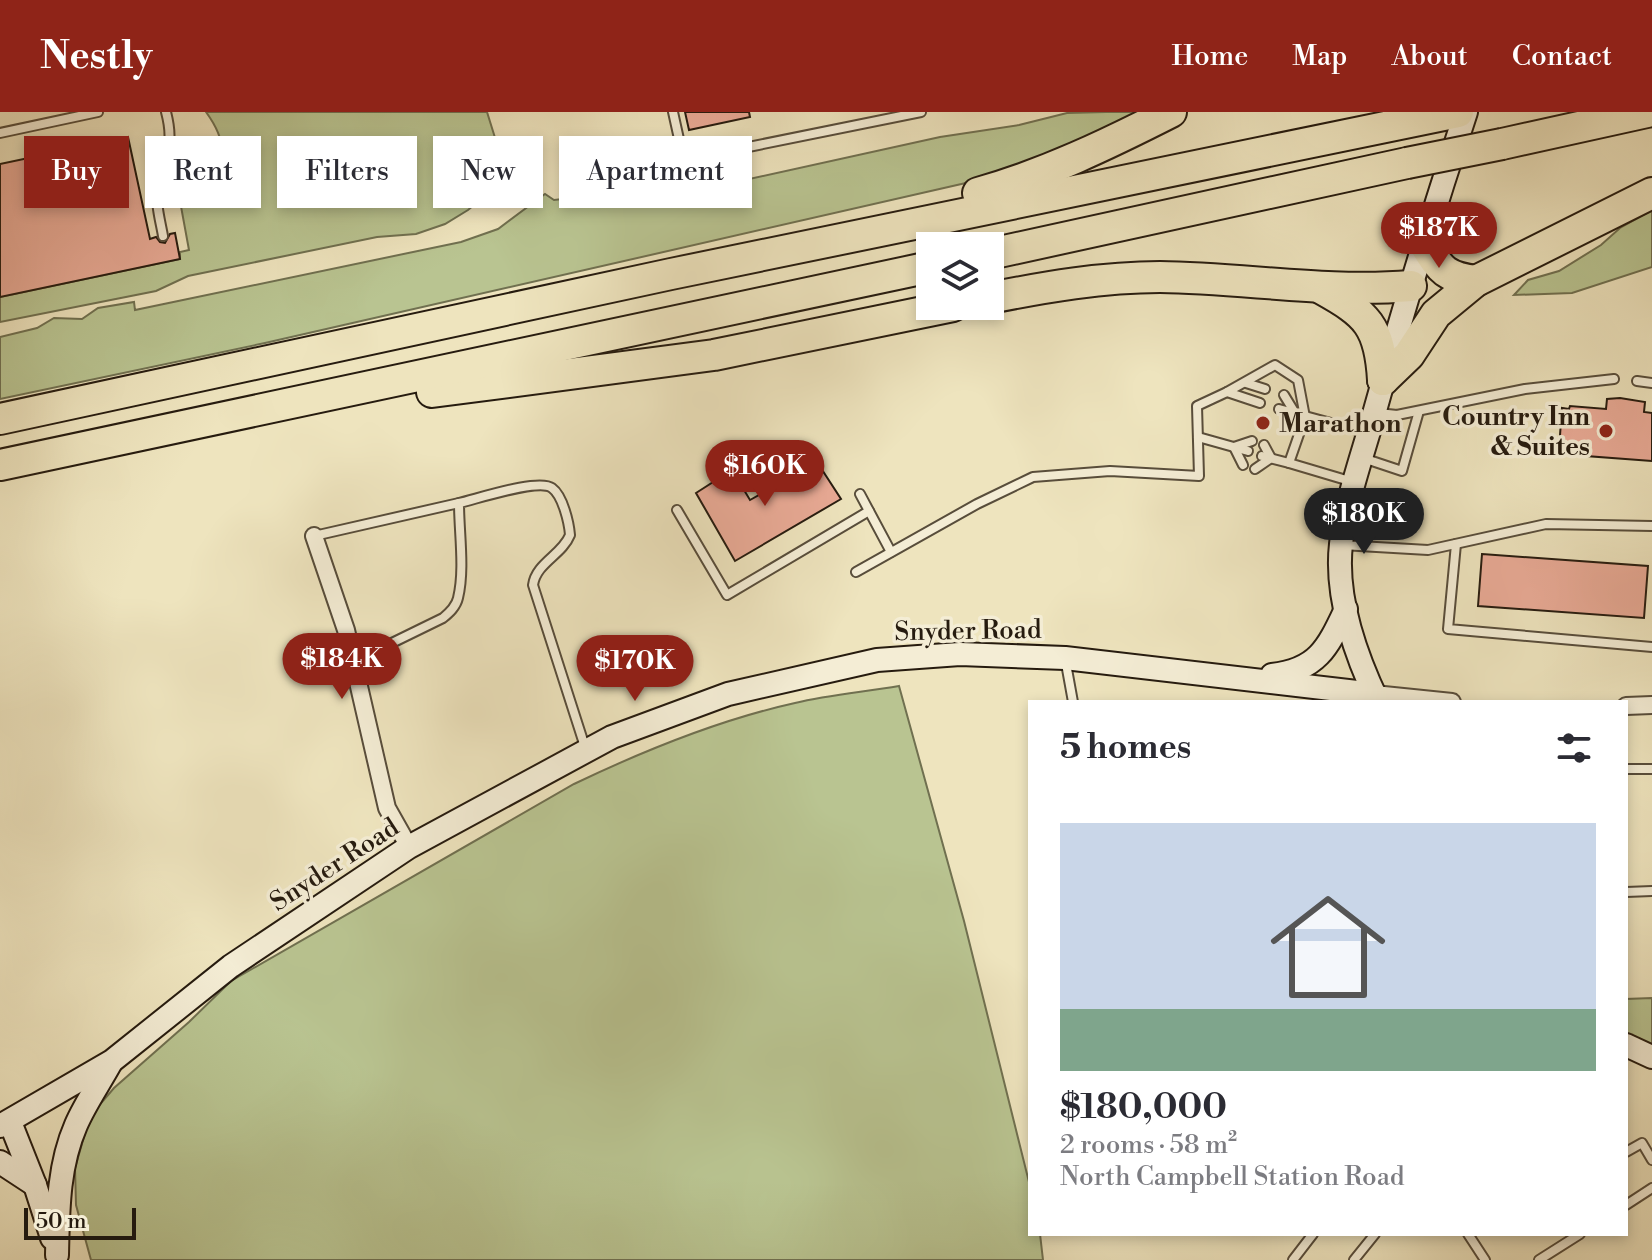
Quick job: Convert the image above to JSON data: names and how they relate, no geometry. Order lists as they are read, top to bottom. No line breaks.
{"streets":{"street":["Snyder Road"]},"places":["Marathon","Country Inn & Suites"],"scale_bar":"50 m","page":{"header":"Nestly","nav":["Home","Map","About","Contact"],"chip":["Buy","Rent","Filters","New","Apartment"],"price":["$187K","$160K","$180K","$184K","$170K"],"heading":"5 homes","list":[{"name":"$180,000","note":"2 rooms · 58 m² · North Campbell Station Road"}],"scale":"50 m"}}
